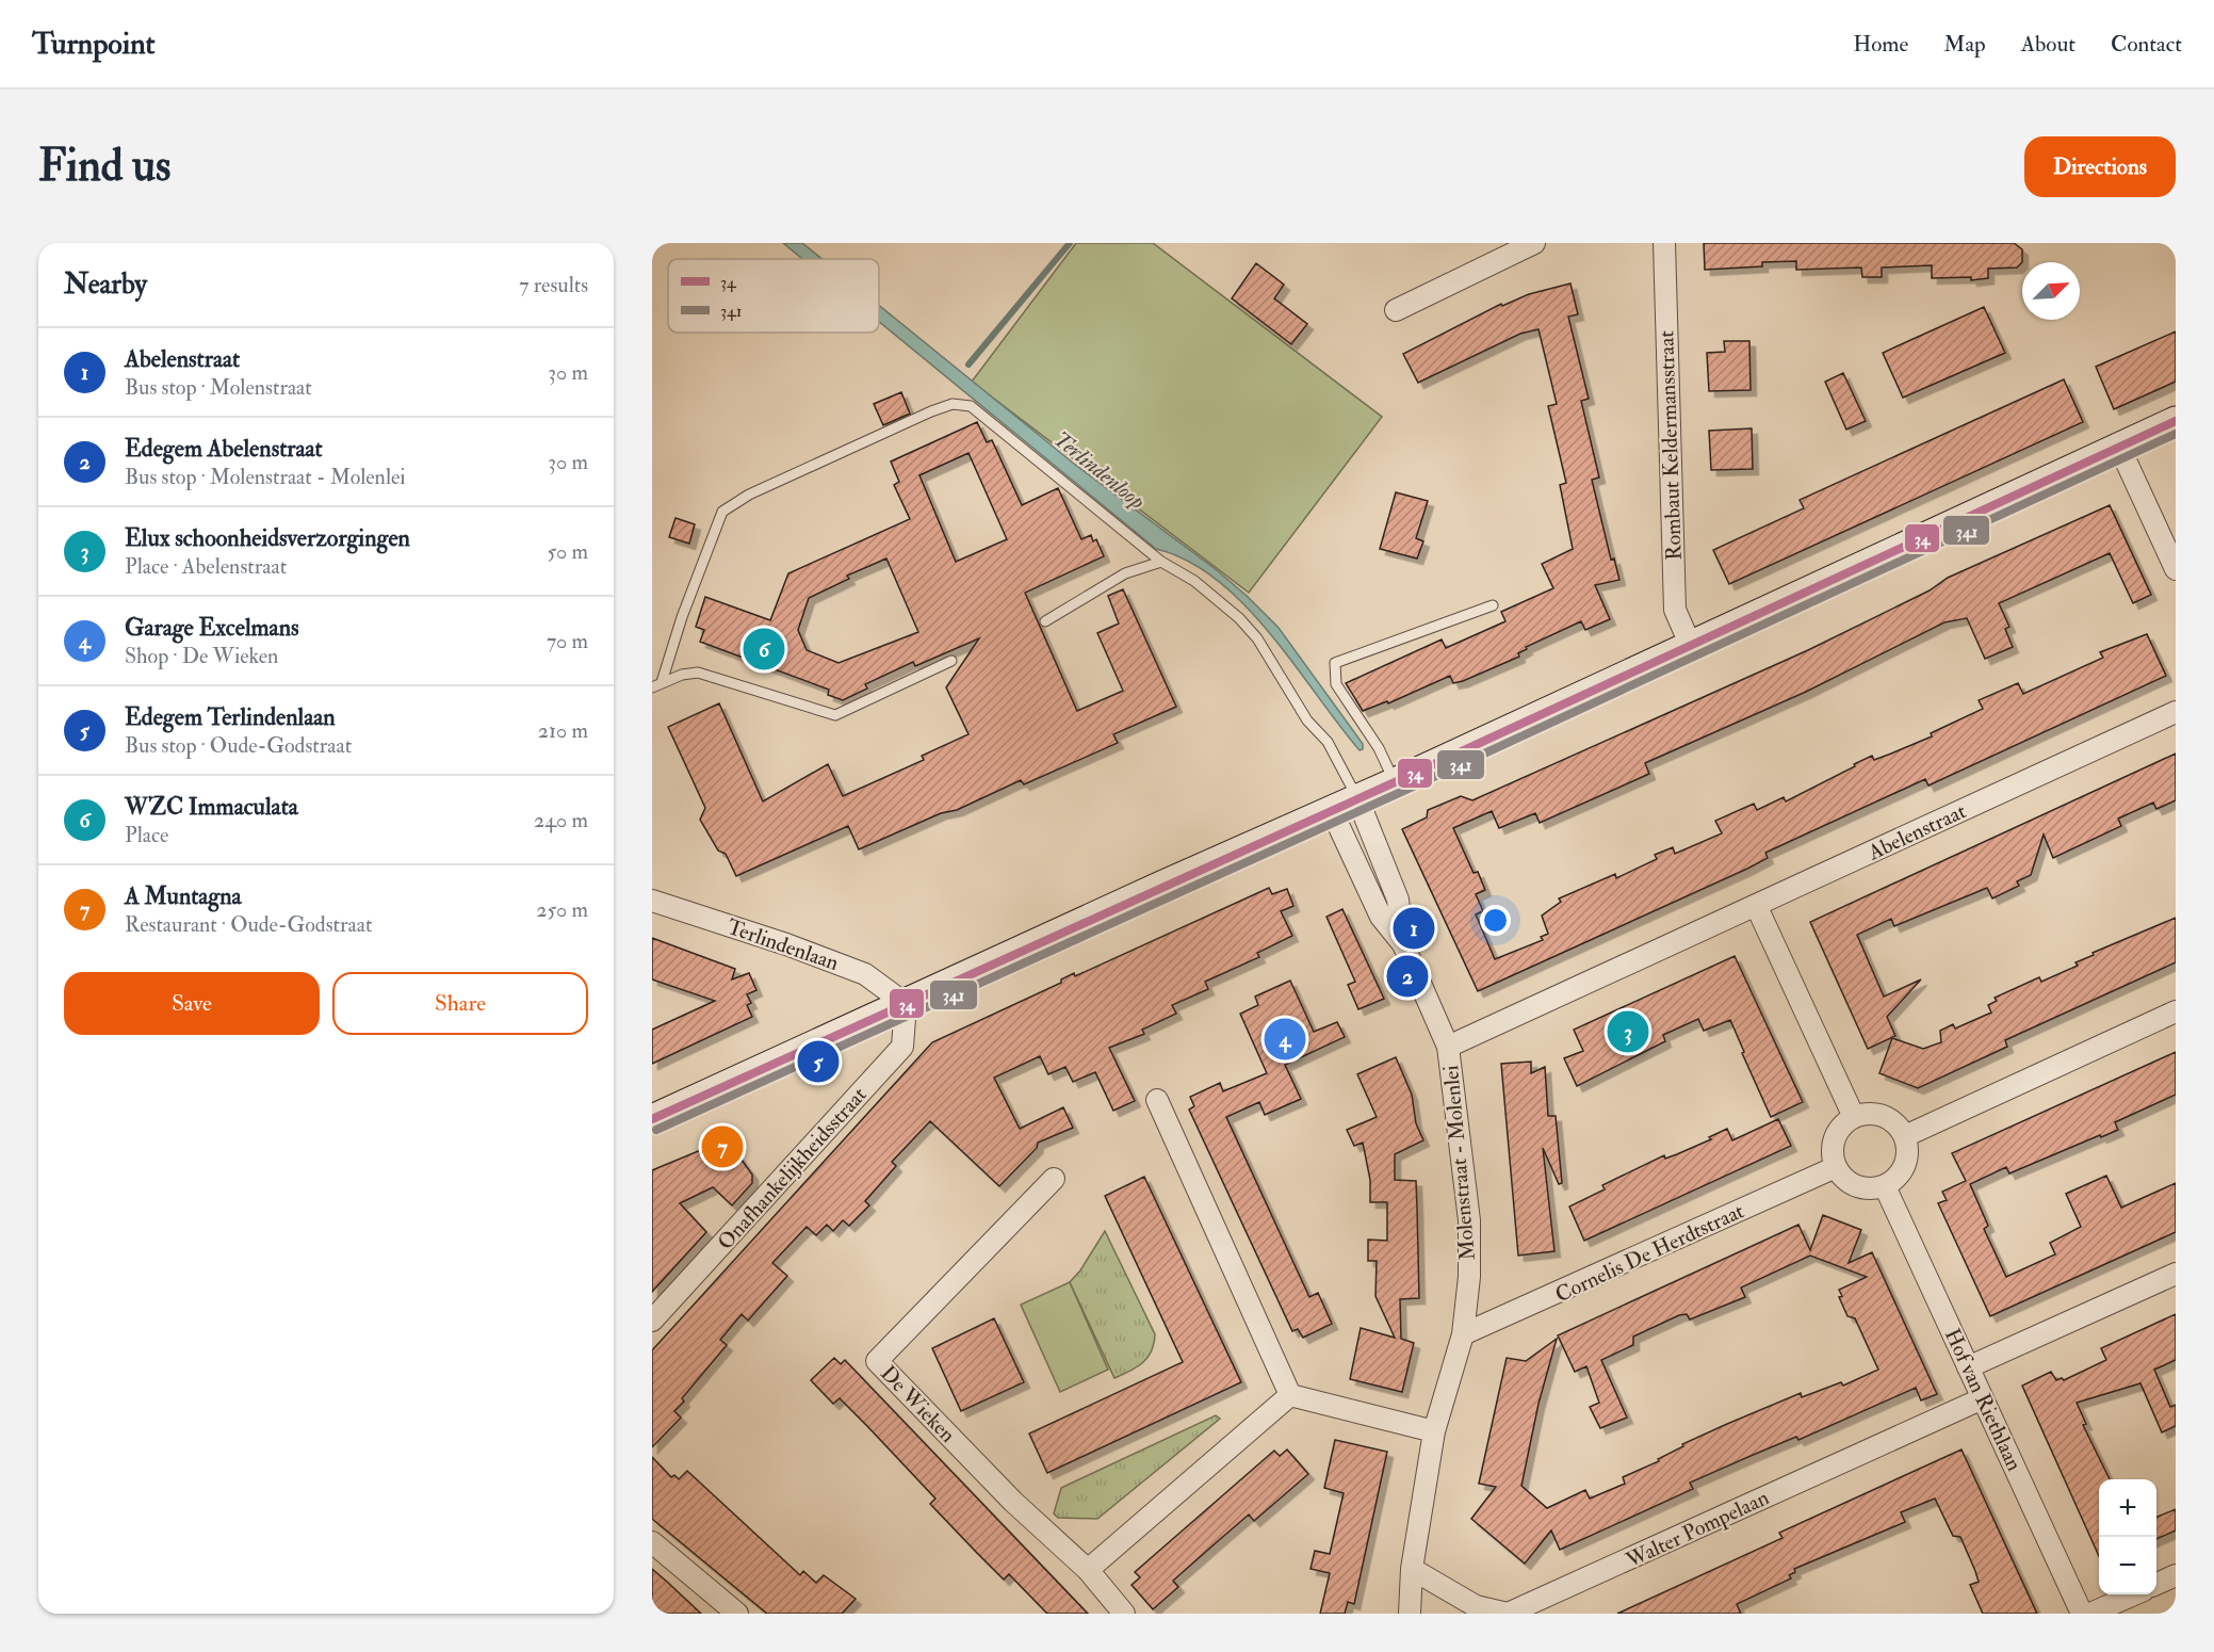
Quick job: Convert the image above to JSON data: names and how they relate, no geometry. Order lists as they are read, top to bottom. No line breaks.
{"streets":{"street":["Rombaut Keldermansstraat","Abelenstraat","Terlindenlaan","Molenstraat - Molenlei","Onafhankelijkheidsstraat","Cornelis De Herdtstraat","Hof van Riethlaan","De Wieken","Walter Pompelaan"]},"crossings":[["Abelenstraat","Molenstraat - Molenlei"],["Terlindenlaan","Onafhankelijkheidsstraat"],["Molenstraat - Molenlei","Cornelis De Herdtstraat"],["Molenstraat - Molenlei","Walter Pompelaan"],["Cornelis De Herdtstraat","Hof van Riethlaan"],["Hof van Riethlaan","Walter Pompelaan"]],"water":["Terlindenloop"],"lines":["transit line 34","transit line 341"],"legend":["34","341"],"north":"top right","page":{"header":"Turnpoint","nav":["Home","Map","About","Contact"],"buttons":["Directions",["Save","Share"]],"title":"Find us","heading":["Nearby","7 results"],"list":[{"mark":"1","name":"Abelenstraat","note":"Bus stop · Molenstraat","value":"30 m"},{"mark":"2","name":"Edegem Abelenstraat","note":"Bus stop · Molenstraat - Molenlei","value":"30 m"},{"mark":"3","name":"Elux schoonheidsverzorgingen","note":"Place · Abelenstraat","value":"50 m"},{"mark":"4","name":"Garage Excelmans","note":"Shop · De Wieken","value":"70 m"},{"mark":"5","name":"Edegem Terlindenlaan","note":"Bus stop · Oude-Godstraat","value":"210 m"},{"mark":"6","name":"WZC Immaculata","note":"Place","value":"240 m"},{"mark":"7","name":"A Muntagna","note":"Restaurant · Oude-Godstraat","value":"250 m"}],"pins":["6","1","2","3","4","5","7"],"map_buttons":["+","−"]}}
